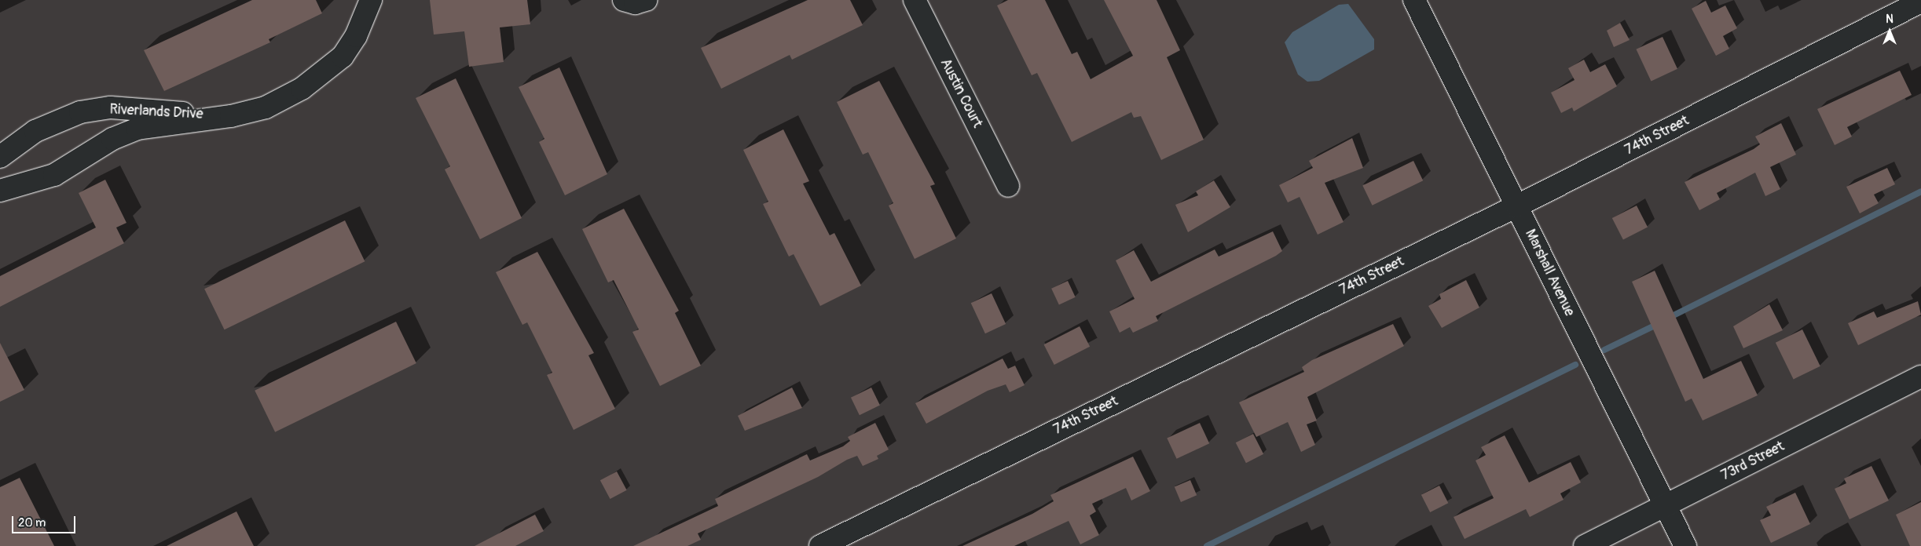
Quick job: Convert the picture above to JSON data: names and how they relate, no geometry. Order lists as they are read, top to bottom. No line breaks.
{"streets":{"street":["Austin Court","Riverlands Drive","74th Street","Marshall Avenue","73rd Street"]},"crossings":[["74th Street","Marshall Avenue"],["Marshall Avenue","73rd Street"]],"scale_bar":"20 m","north":"top"}
